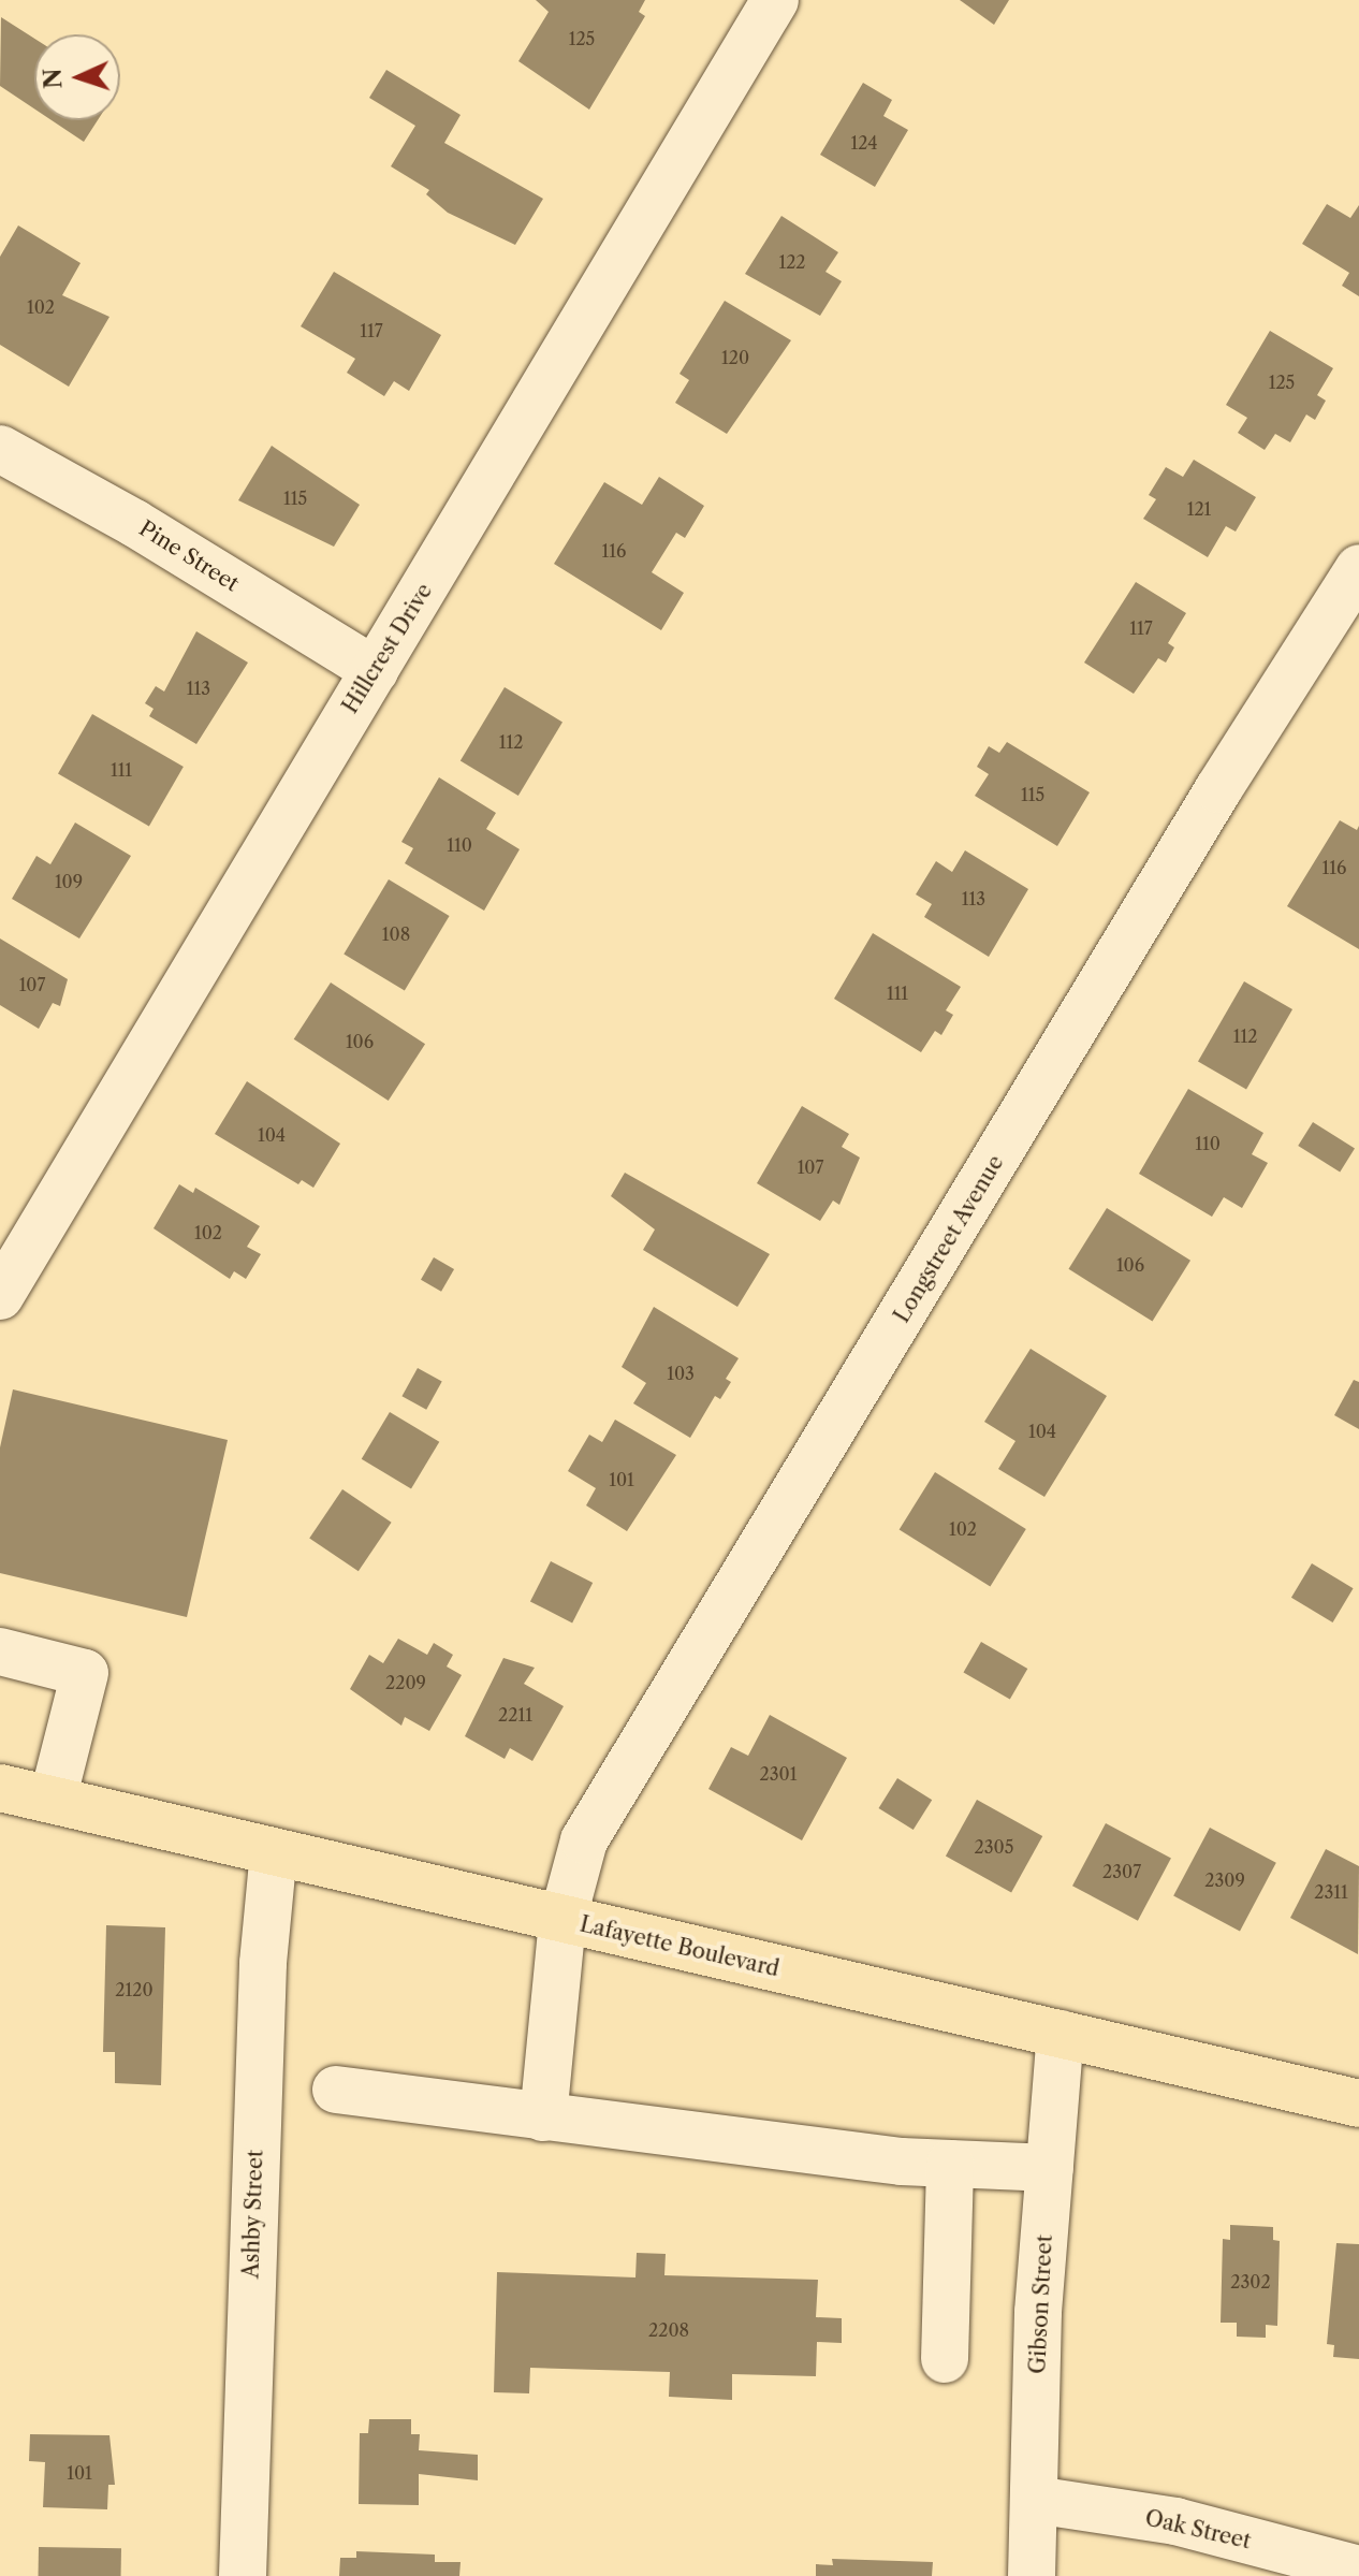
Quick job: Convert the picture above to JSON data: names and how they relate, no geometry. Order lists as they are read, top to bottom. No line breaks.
{"streets":{"main road":["Lafayette Boulevard"],"street":["Pine Street","Hillcrest Drive","Longstreet Avenue","Ashby Street","Gibson Street","Oak Street"]},"crossings":[["Pine Street","Hillcrest Drive"],["Longstreet Avenue","Lafayette Boulevard"],["Lafayette Boulevard","Ashby Street"],["Lafayette Boulevard","Gibson Street"],["Gibson Street","Oak Street"]],"house_numbers":["125","124","122","102","117","120","125","115","121","116","117","113","112","111","115","110","116","109","113","108","107","111","112","106","104","110","107","102","106","103","104","101","102","2209","2211","2301","2305","2307","2309","2311","2120","2302","2208","101"],"north":"left"}
